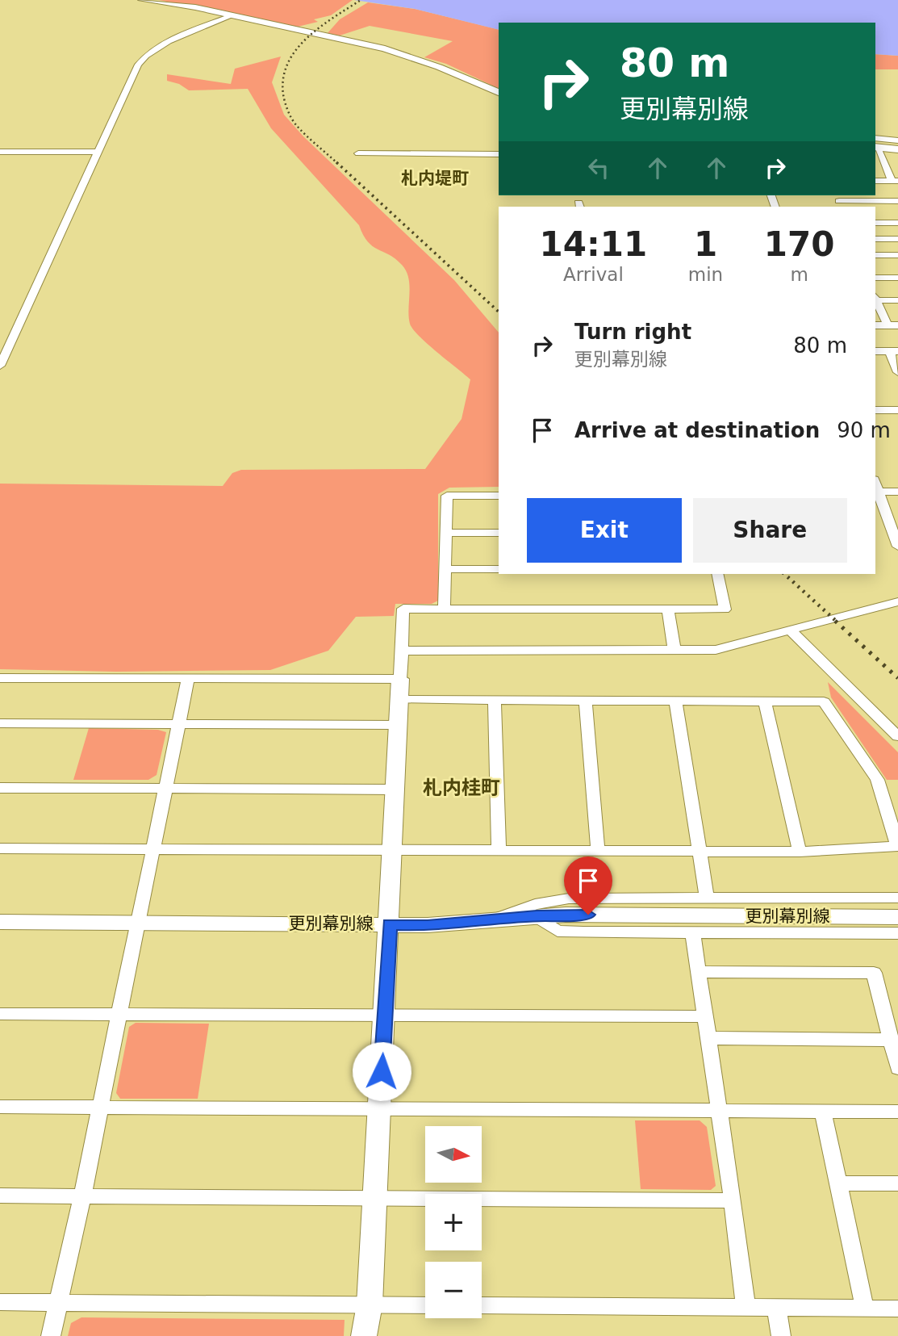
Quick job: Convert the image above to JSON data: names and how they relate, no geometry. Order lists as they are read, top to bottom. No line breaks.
{"streets":{"street":["更別幕別線"]},"districts":["札内堤町","札内桂町"],"north":"right","page":{"turn":["80 m","更別幕別線"],"eta":["14:11","Arrival","1","min","170","m"],"list":[{"name":"Turn right","note":"更別幕別線","value":"80 m"},{"name":"Arrive at destination","value":"90 m"}],"buttons":["Exit","Share"],"map_buttons":["+","−"]}}
